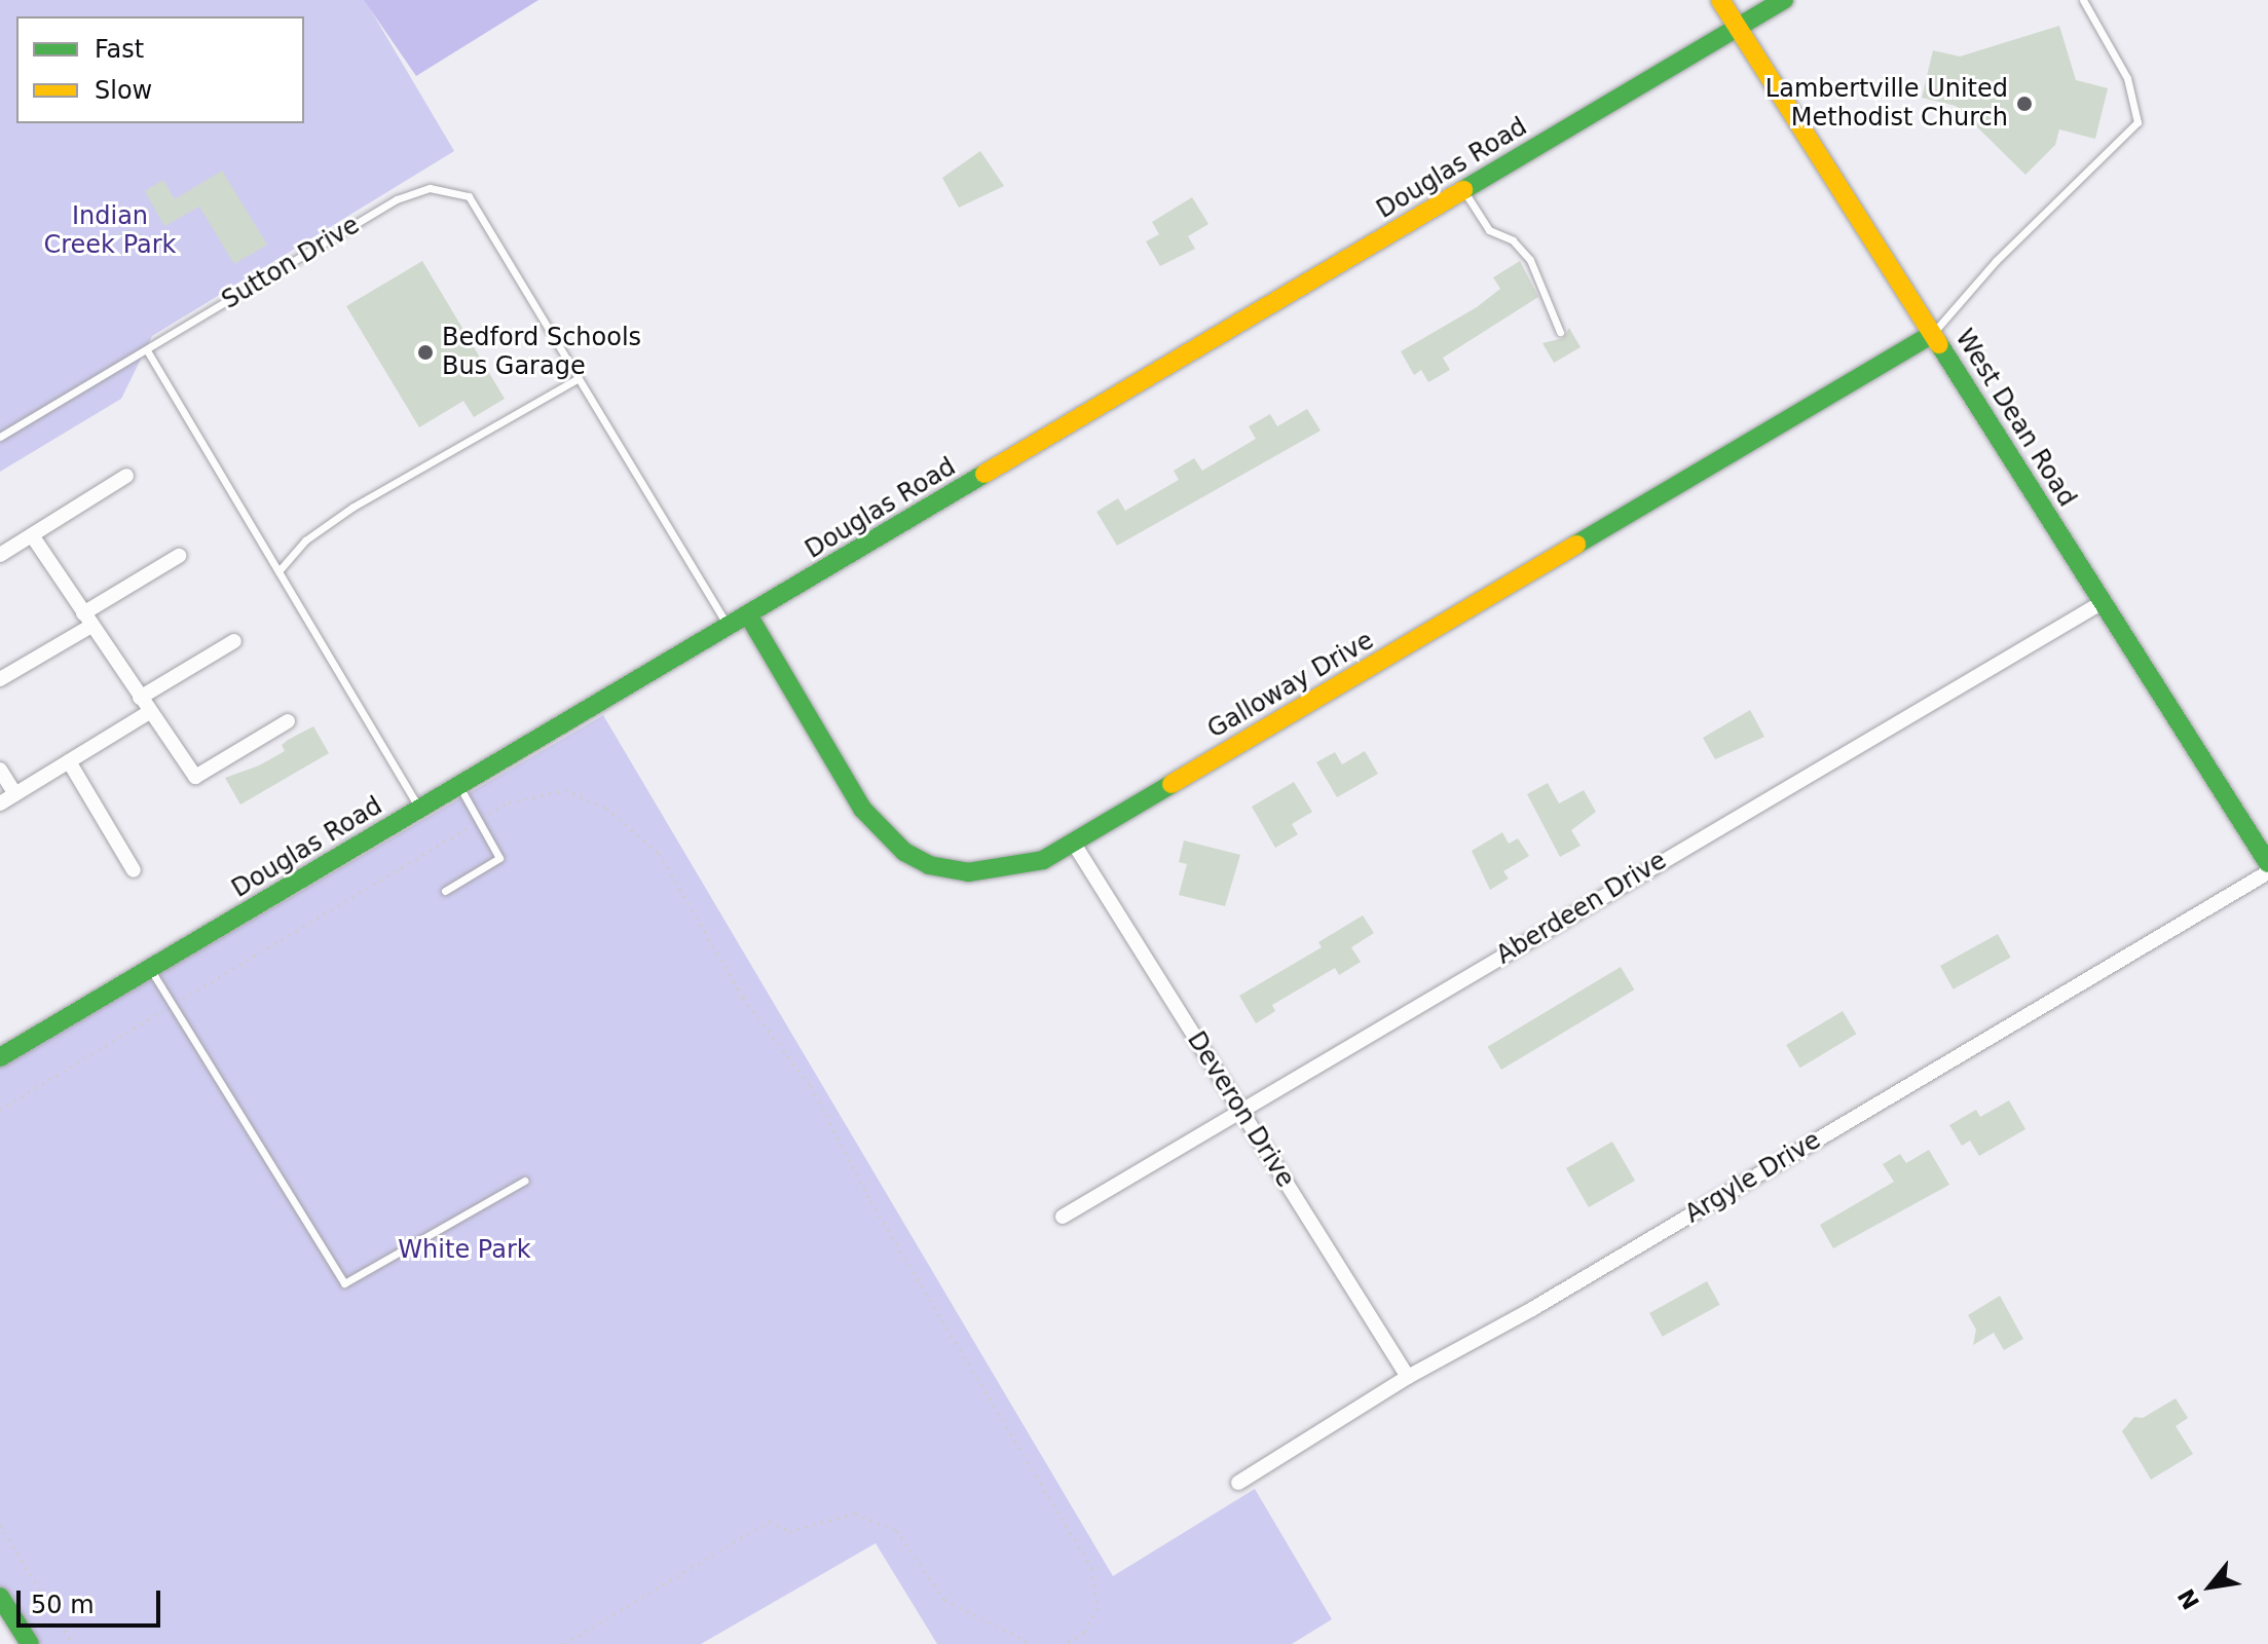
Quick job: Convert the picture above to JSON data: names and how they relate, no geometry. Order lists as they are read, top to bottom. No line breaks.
{"streets":{"street":["Douglas Road","West Dean Road","Galloway Drive","Aberdeen Drive","Deveron Drive","Argyle Drive"],"lane":["Sutton Drive"]},"crossings":[["Douglas Road","Sutton Drive"],["Douglas Road","West Dean Road"],["Douglas Road","Galloway Drive"],["West Dean Road","Galloway Drive"],["West Dean Road","Aberdeen Drive"],["Galloway Drive","Deveron Drive"],["Aberdeen Drive","Deveron Drive"],["Deveron Drive","Argyle Drive"]],"parks":["Indian Creek Park","White Park"],"places":["Lambertville United Methodist Church","Bedford Schools Bus Garage"],"legend":["Fast","Slow"],"scale_bar":"50 m","north":"bottom left"}
